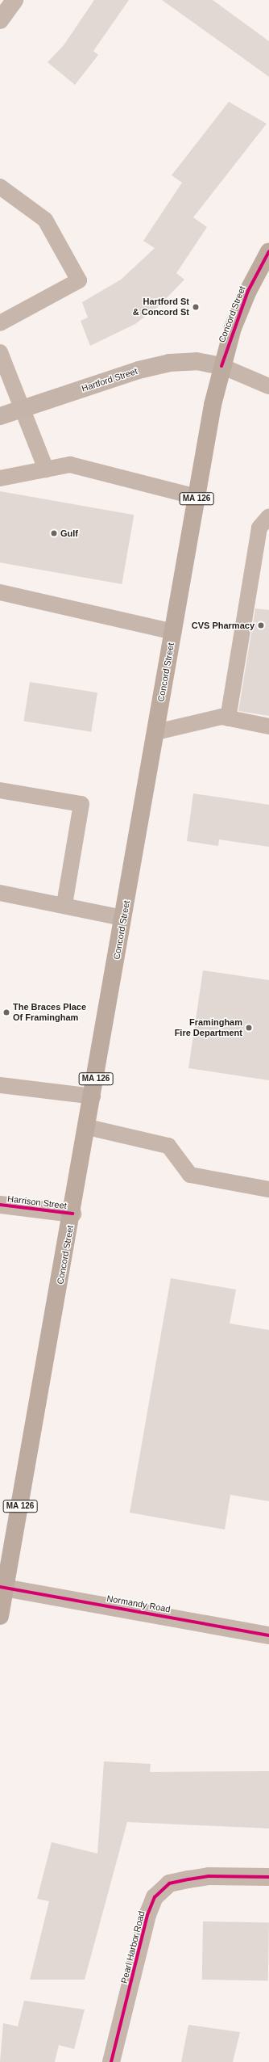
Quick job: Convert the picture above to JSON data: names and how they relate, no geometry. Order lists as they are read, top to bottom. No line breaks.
{"streets":{"main road":["Concord Street","Hartford Street","MA 126"],"street":["Harrison Street","Normandy Road","Pearl Harbor Road"]},"crossings":[["Concord Street","Hartford Street"],["Concord Street","Harrison Street"],["Concord Street","Normandy Road"]],"places":["Hartford St & Concord St","Gulf","CVS Pharmacy","The Braces Place Of Framingham","Framingham Fire Department"]}
